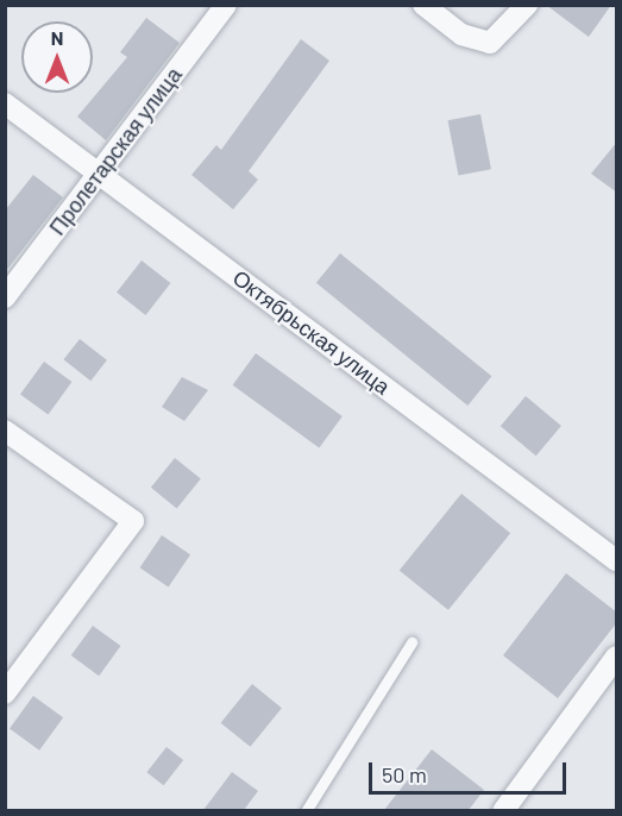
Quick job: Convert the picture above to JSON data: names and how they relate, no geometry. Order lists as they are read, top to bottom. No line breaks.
{"streets":{"street":["Пролетарская улица","Октябрьская улица"]},"crossings":[["Пролетарская улица","Октябрьская улица"]],"scale_bar":"50 m","north":"top"}
